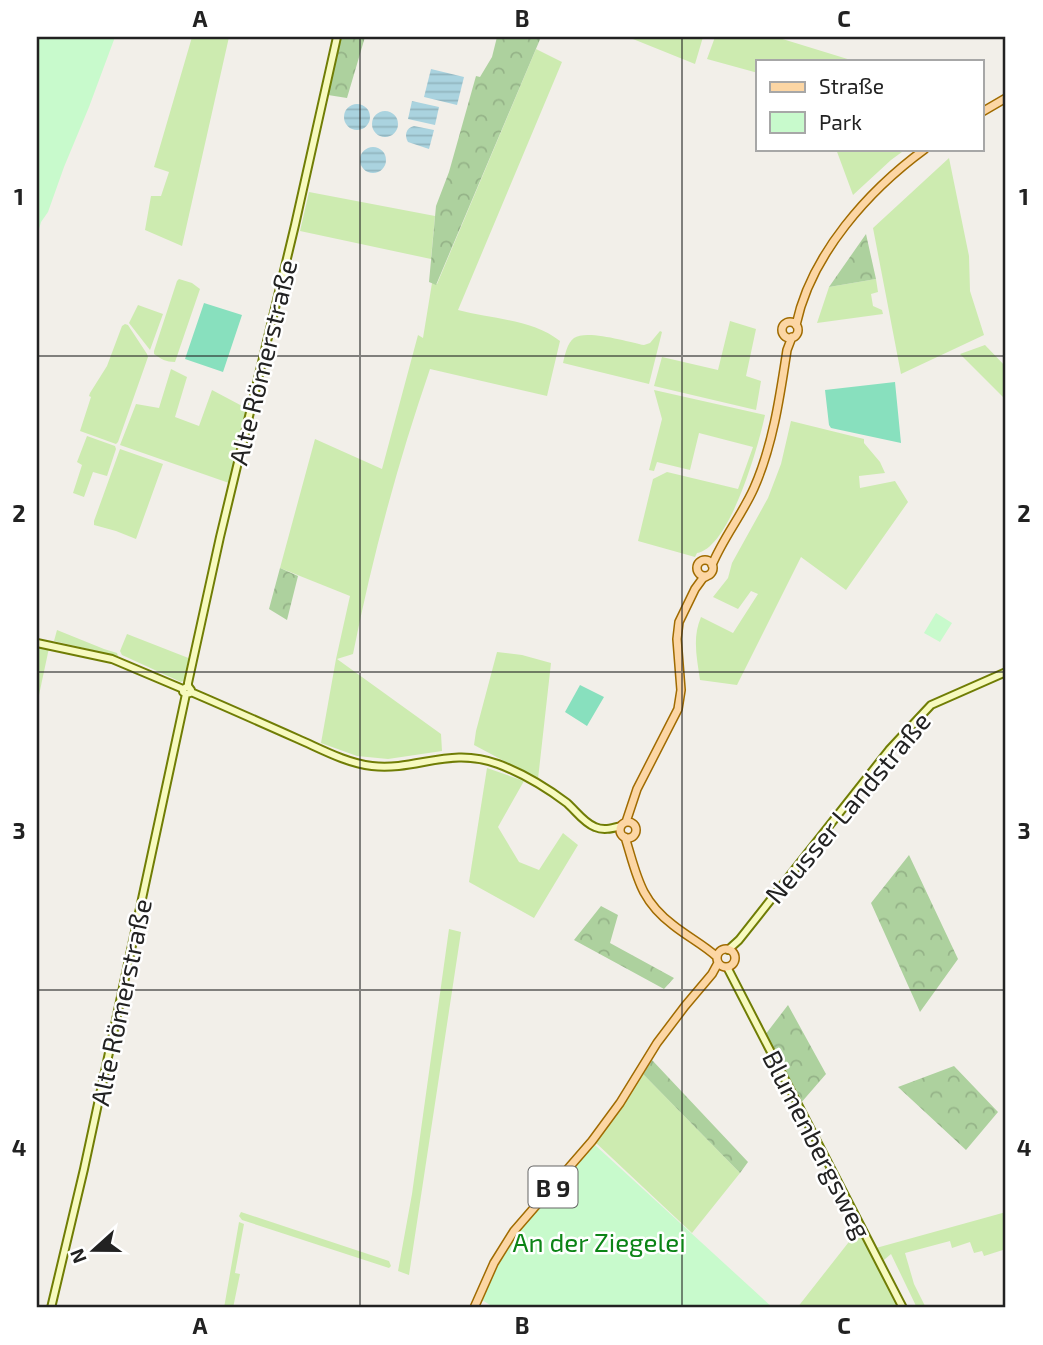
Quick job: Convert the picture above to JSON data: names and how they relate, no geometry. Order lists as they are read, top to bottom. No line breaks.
{"streets":{"main road":["B 9"],"street":["Alte Römerstraße","Neusser Landstraße","Blumenbergsweg"]},"crossings":[["Blumenbergsweg","B 9"]],"parks":["An der Ziegelei"],"legend":["Straße","Park"],"north":"left","grid":{"columns":["A","B","C"],"rows":["1","2","3","4"]}}
